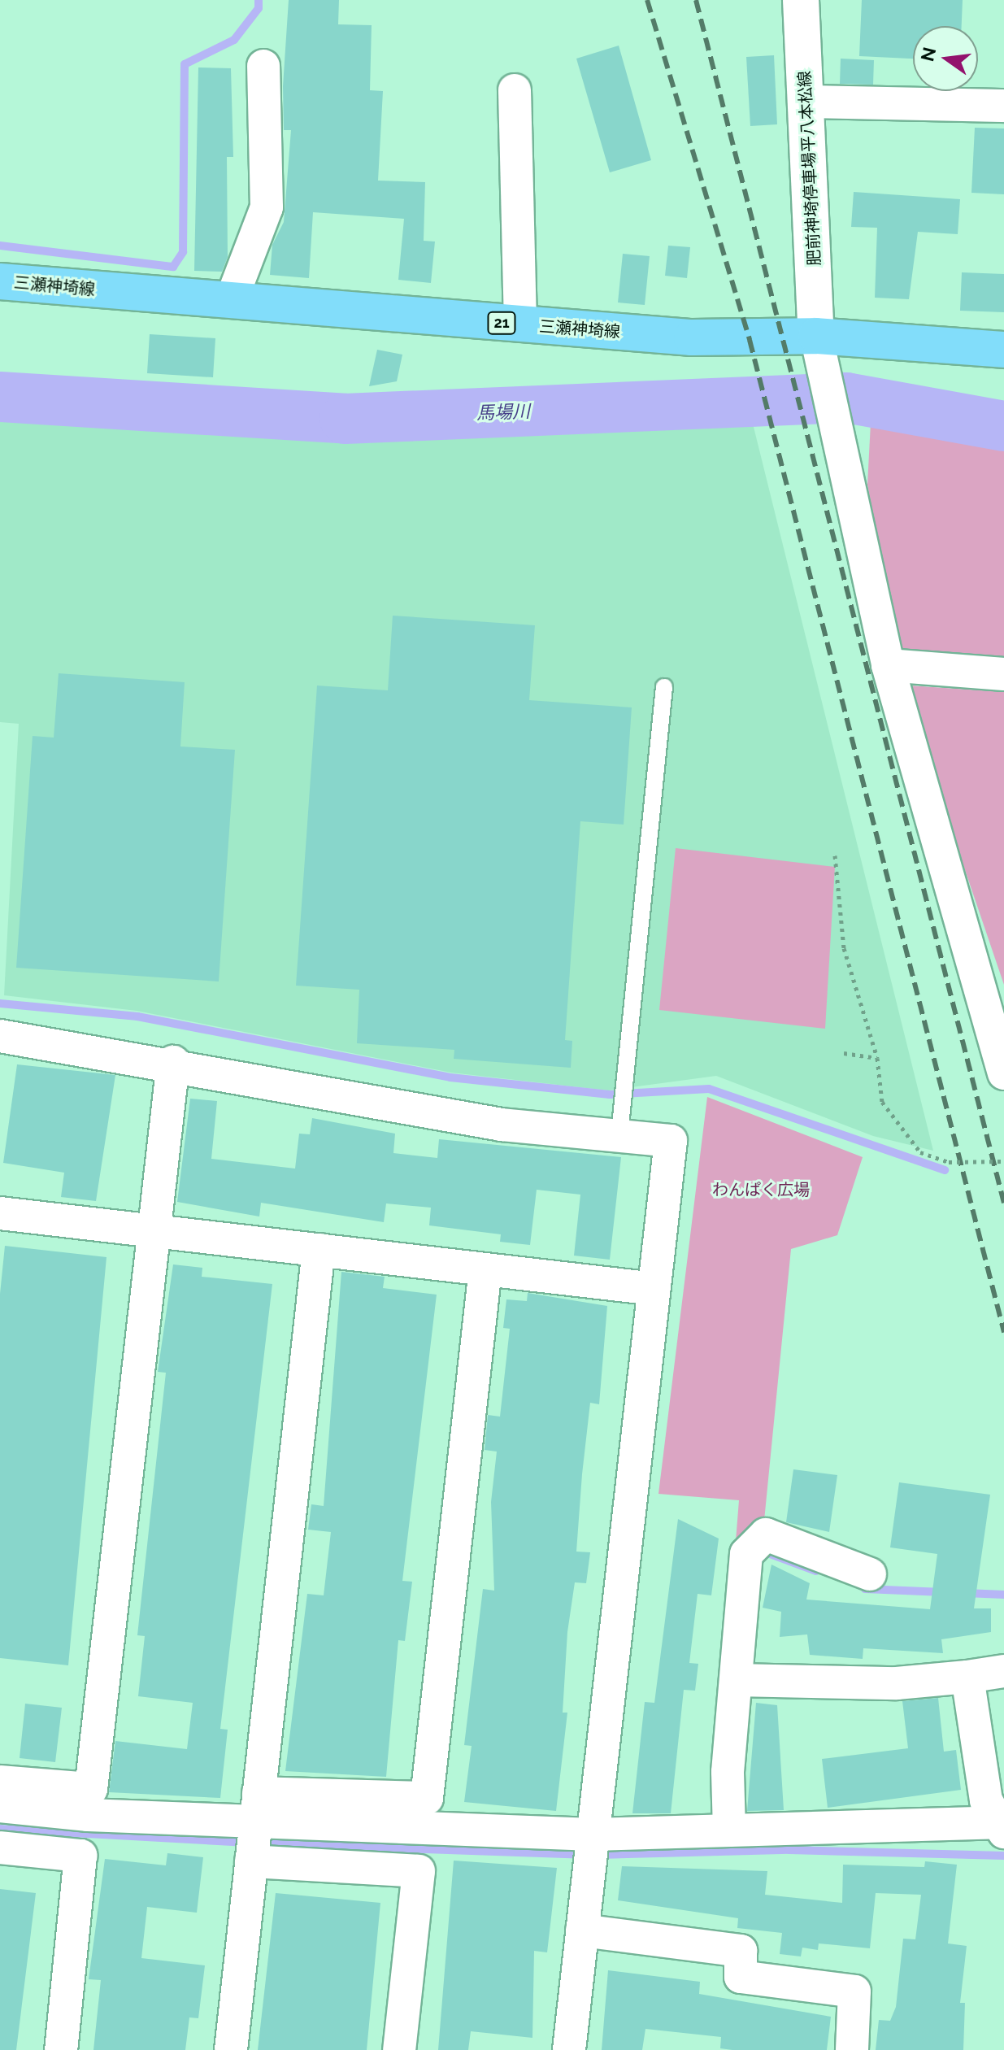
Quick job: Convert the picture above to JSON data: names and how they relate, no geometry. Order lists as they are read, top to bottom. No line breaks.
{"streets":{"main road":["肥前神埼停車場平八本松線","三瀬神埼線","21"]},"crossings":[["肥前神埼停車場平八本松線","三瀬神埼線"]],"water":["馬場川"],"parks":["わんぱく広場"],"north":"left"}
